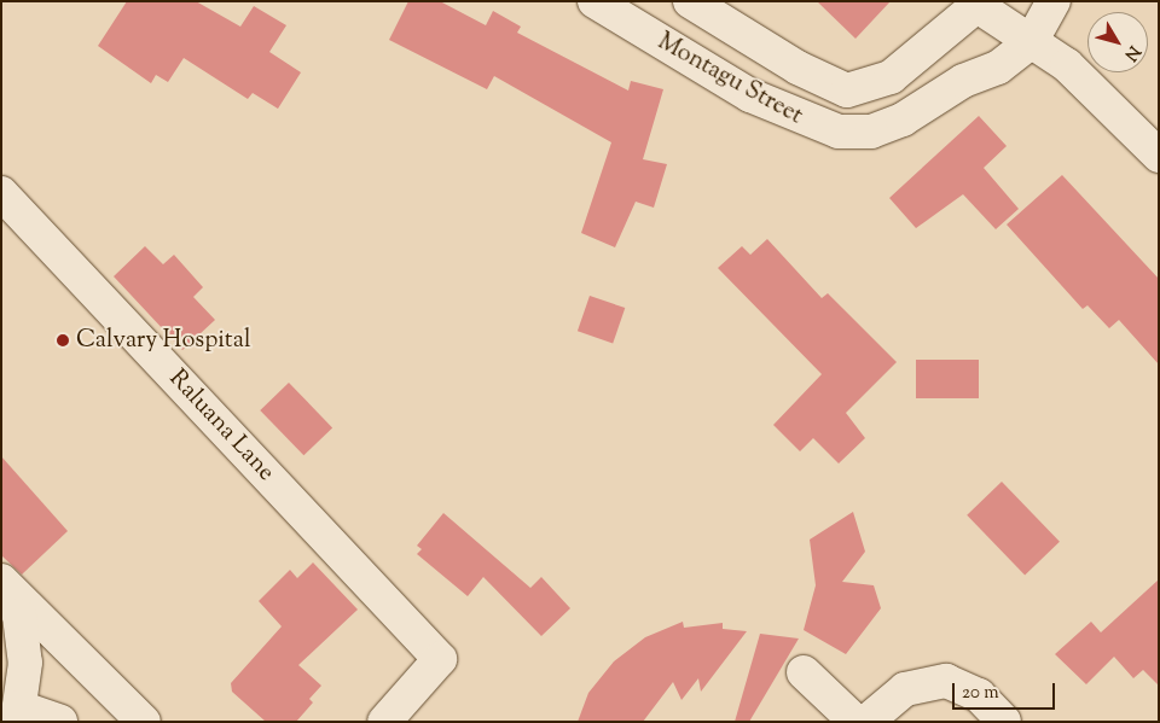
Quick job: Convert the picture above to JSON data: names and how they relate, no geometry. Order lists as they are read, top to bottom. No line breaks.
{"streets":{"street":["Montagu Street","Raluana Lane"]},"places":["Calvary Hospital"],"scale_bar":"20 m","north":"bottom right"}
